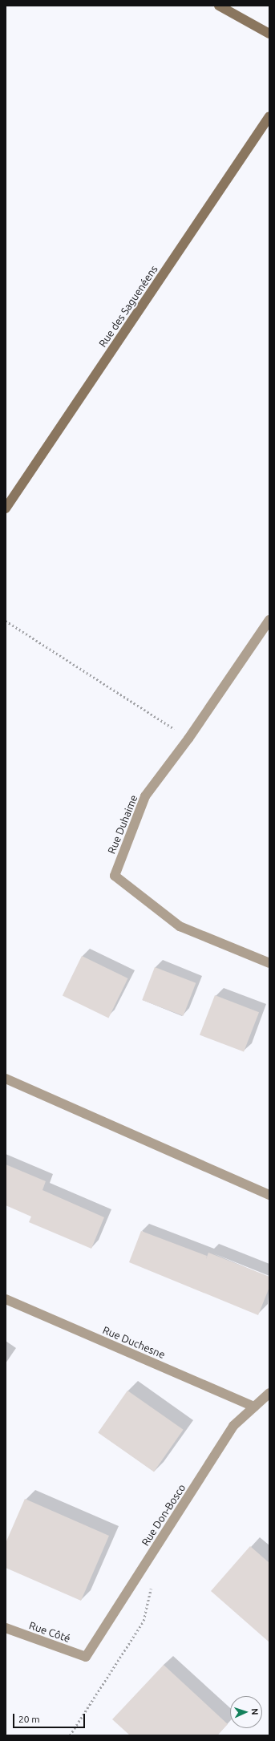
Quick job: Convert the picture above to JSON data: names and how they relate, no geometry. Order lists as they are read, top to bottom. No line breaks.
{"streets":{"street":["Rue des Saguenéens","Rue Duhaime","Rue Duchesne","Rue Don-Bosco","Rue Côté"]},"crossings":[["Rue Duchesne","Rue Don-Bosco"],["Rue Don-Bosco","Rue Côté"]],"scale_bar":"20 m","north":"right"}
